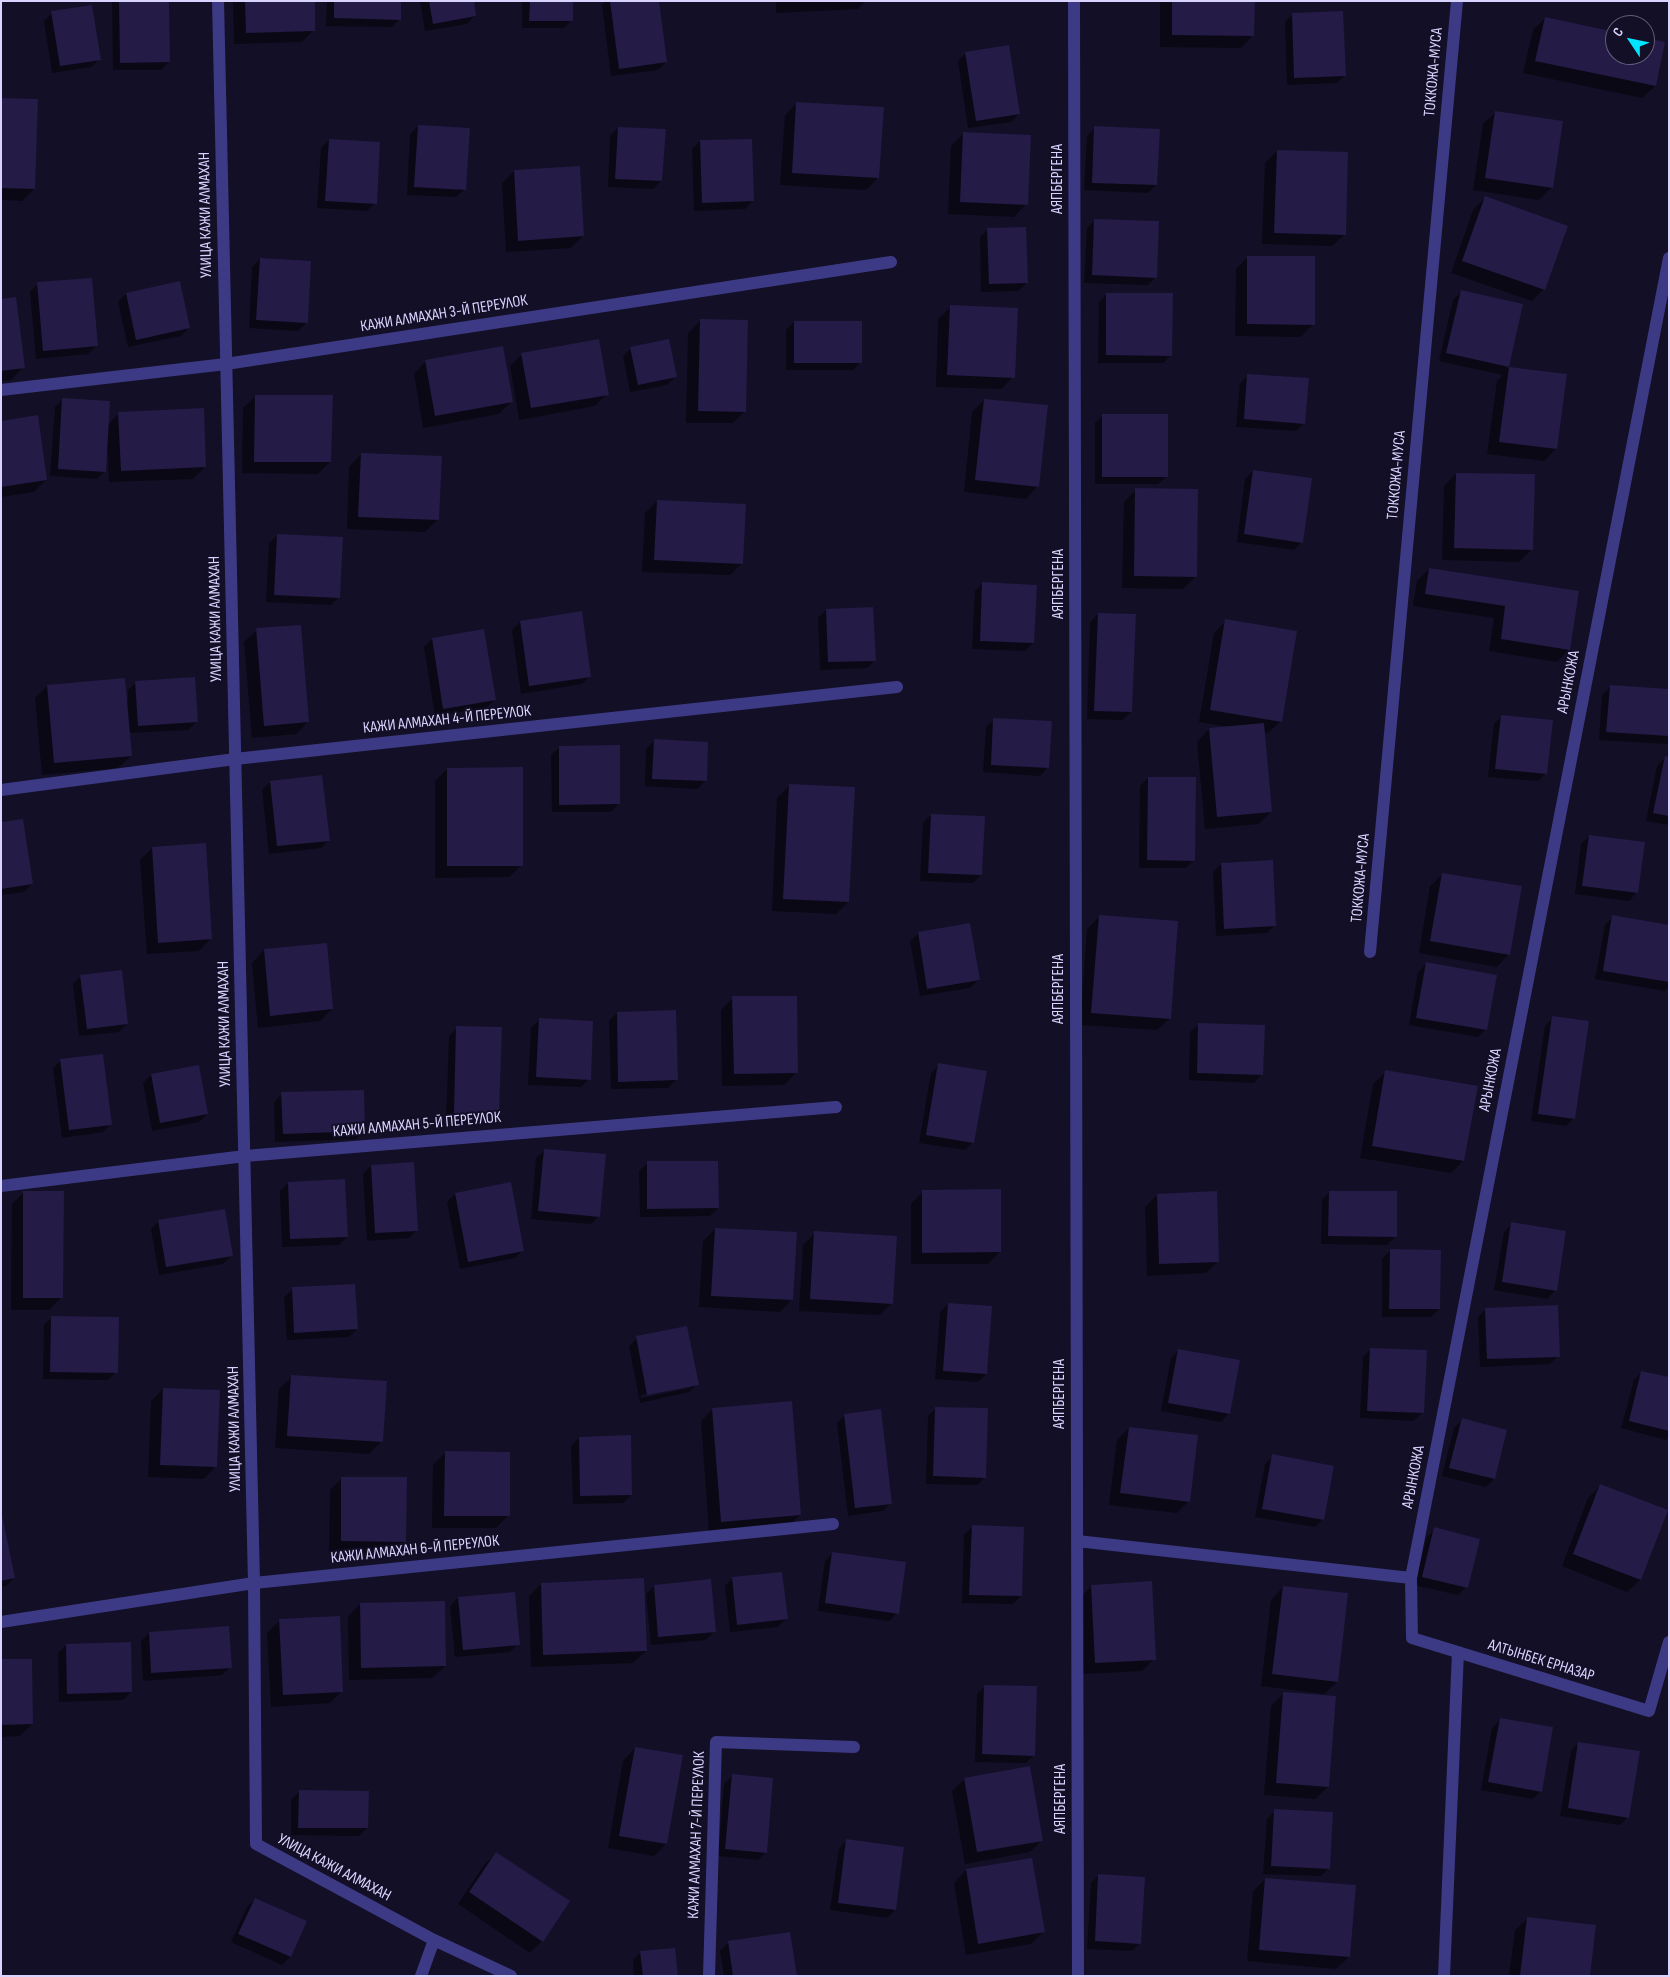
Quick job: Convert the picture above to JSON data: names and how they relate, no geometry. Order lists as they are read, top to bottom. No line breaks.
{"streets":{"street":["ТОККОЖА-МУСА","АЯПБЕРГЕНА","УЛИЦА КАЖИ АЛМАХАН","КАЖИ АЛМАХАН 3-Й ПЕРЕУЛОК","АРЫНКОЖА","КАЖИ АЛМАХАН 4-Й ПЕРЕУЛОК","КАЖИ АЛМАХАН 5-Й ПЕРЕУЛОК","КАЖИ АЛМАХАН 6-Й ПЕРЕУЛОК","АЛТЫНБЕК ЕРНАЗАР","КАЖИ АЛМАХАН 7-Й ПЕРЕУЛОК"]},"crossings":[["УЛИЦА КАЖИ АЛМАХАН","КАЖИ АЛМАХАН 3-Й ПЕРЕУЛОК"],["УЛИЦА КАЖИ АЛМАХАН","КАЖИ АЛМАХАН 4-Й ПЕРЕУЛОК"],["УЛИЦА КАЖИ АЛМАХАН","КАЖИ АЛМАХАН 5-Й ПЕРЕУЛОК"],["УЛИЦА КАЖИ АЛМАХАН","КАЖИ АЛМАХАН 6-Й ПЕРЕУЛОК"],["АРЫНКОЖА","АЛТЫНБЕК ЕРНАЗАР"]],"north":"top left"}
